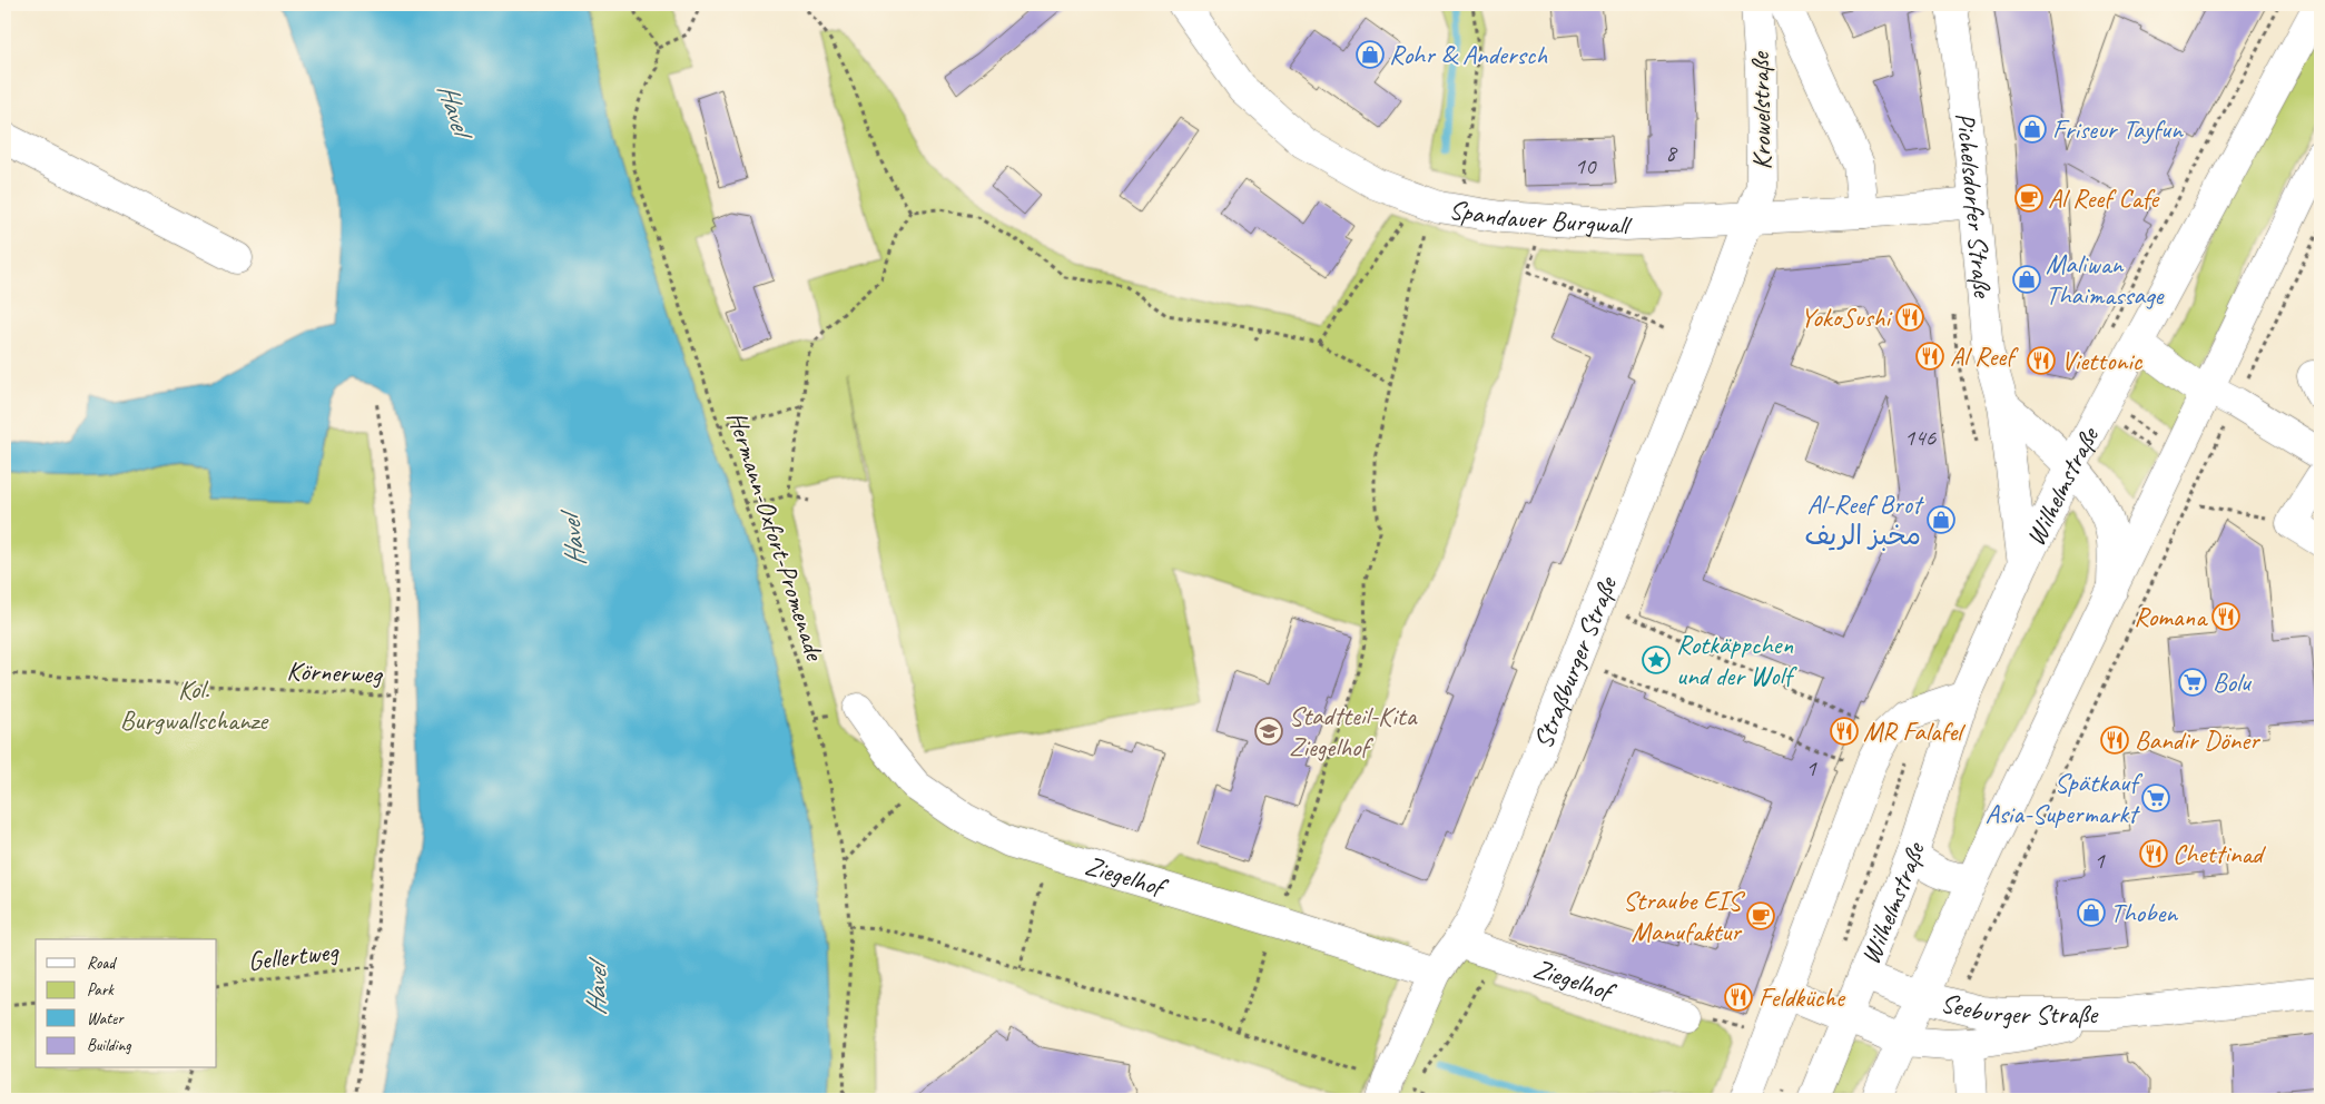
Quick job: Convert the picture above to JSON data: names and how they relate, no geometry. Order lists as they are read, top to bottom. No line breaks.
{"streets":{"street":["Krowelstraße","Pichelsdorfer Straße","Spandauer Burgwall","Wilhelmstraße","Straßburger Straße","Ziegelhof","Seeburger Straße"],"path":["Hermann-Oxfort-Promenade","Körnerweg","Gellertweg"]},"crossings":[["Krowelstraße","Spandauer Burgwall"],["Krowelstraße","Straßburger Straße"],["Pichelsdorfer Straße","Spandauer Burgwall"],["Pichelsdorfer Straße","Wilhelmstraße"],["Spandauer Burgwall","Straßburger Straße"],["Wilhelmstraße","Seeburger Straße"],["Straßburger Straße","Ziegelhof"]],"water":["Havel"],"parks":["Kol. Burgwallschanze"],"places":{"shop":["Rohr & Andersch","Friseur Tayfun","Maliwan Thaimassage","Al-Reef Brot مخبز الريف","Thoben"],"cafe":["Al Reef Cafe","Straube EIS Manufaktur"],"restaurant":["YokoSushi","Al Reef","Viettonic","Romana","MR Falafel","Bandir Döner","Chettinad","Feldküche"],"place":["Rotkäppchen und der Wolf"],"supermarket":["Bolu","Spätkauf Asia-Supermarkt"],"school or university":["Stadtteil-Kita Ziegelhof"]},"house_numbers":["8","10","146","1","1"],"legend":["Road","Park","Water","Building"]}
